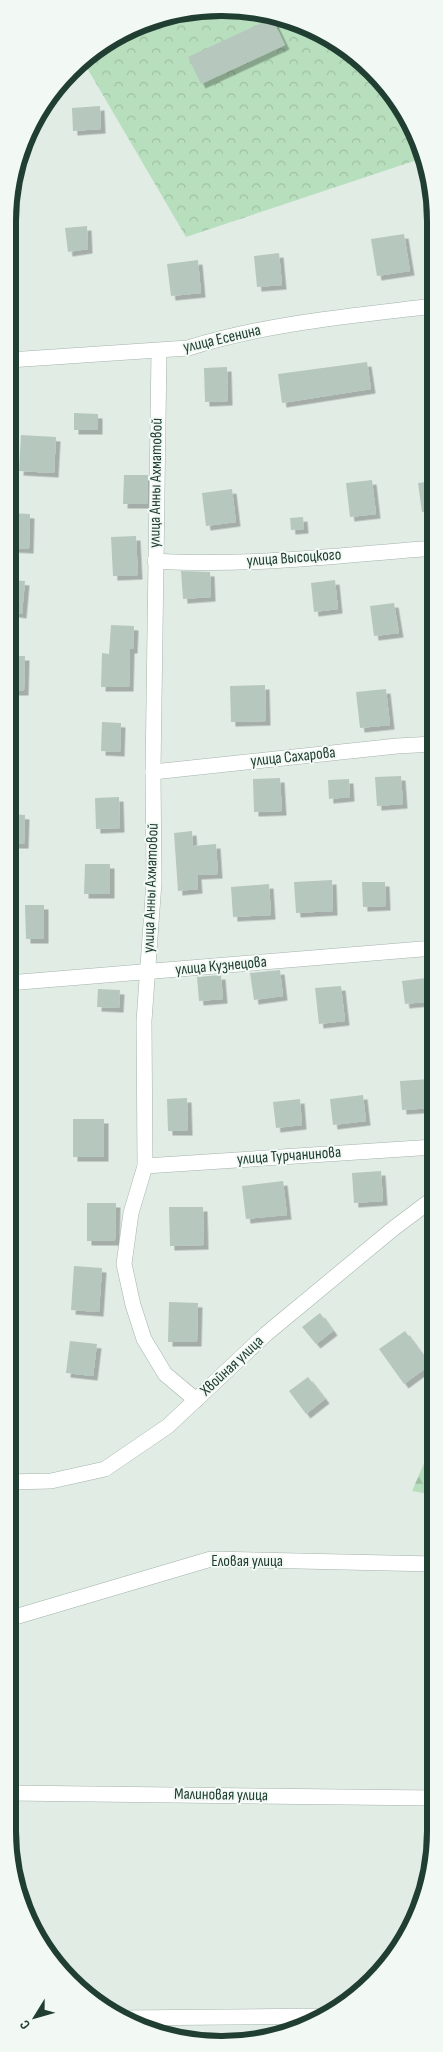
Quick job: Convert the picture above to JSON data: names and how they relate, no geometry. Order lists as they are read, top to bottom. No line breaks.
{"streets":{"street":["улица Есенина","улица Анны Ахматовой","улица Высоцкого","улица Сахарова","улица Кузнецова","улица Турчанинова","Хвойная улица","Еловая улица","Малиновая улица"]},"crossings":[["улица Есенина","улица Анны Ахматовой"],["улица Анны Ахматовой","улица Высоцкого"],["улица Анны Ахматовой","улица Сахарова"],["улица Анны Ахматовой","улица Кузнецова"],["улица Анны Ахматовой","улица Турчанинова"],["улица Анны Ахматовой","Хвойная улица"]],"north":"bottom left"}
